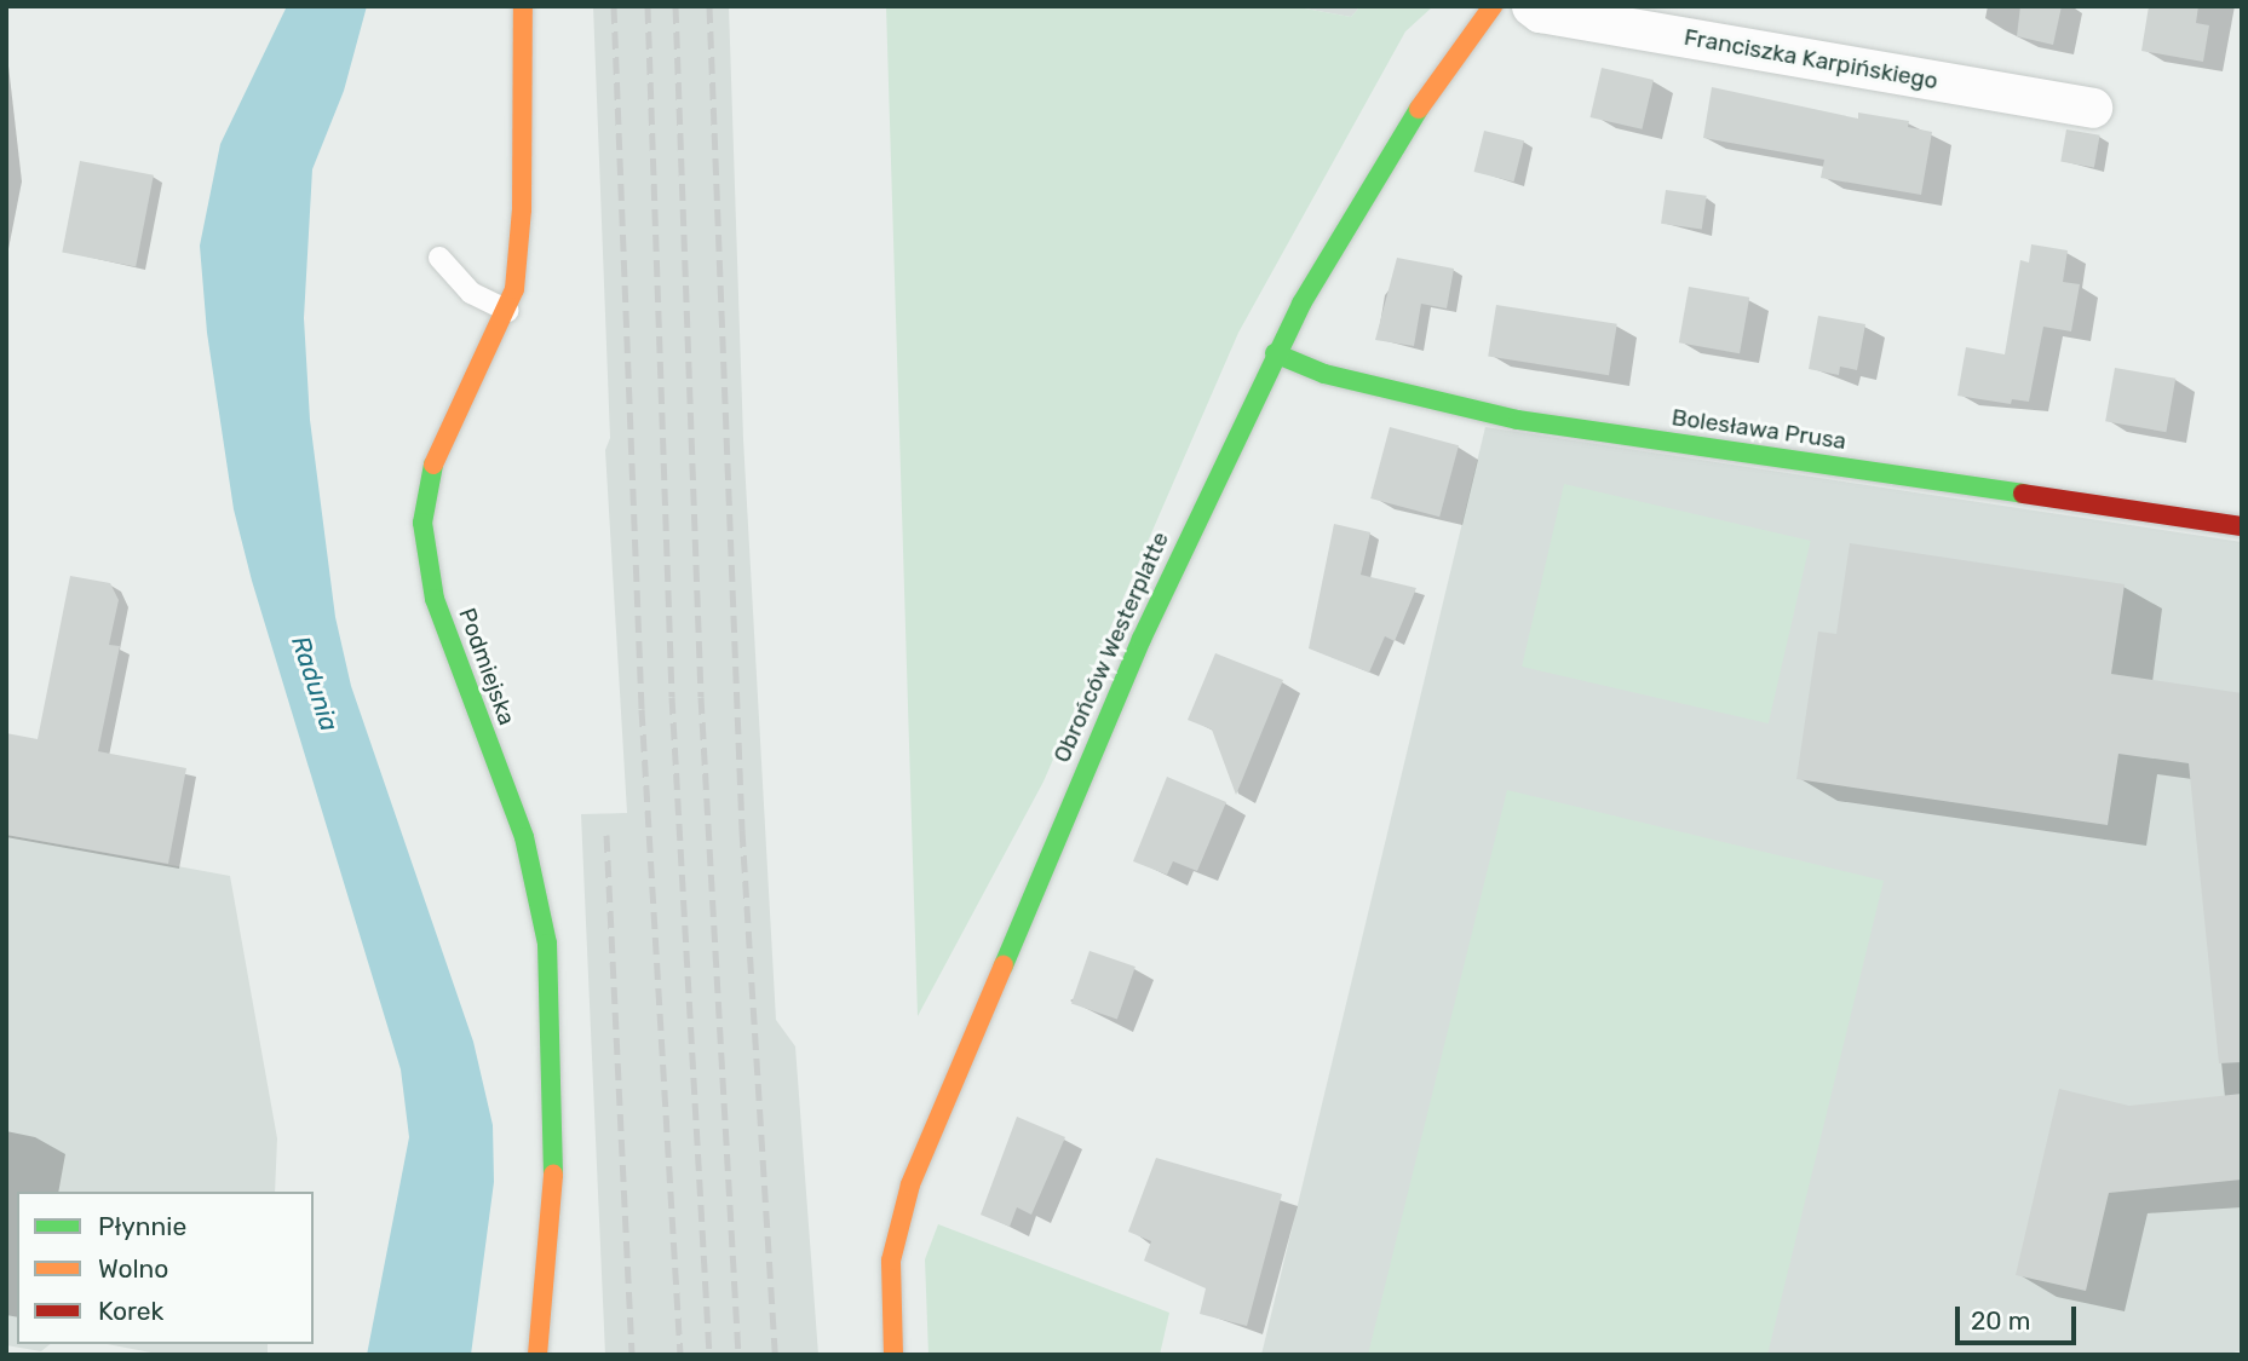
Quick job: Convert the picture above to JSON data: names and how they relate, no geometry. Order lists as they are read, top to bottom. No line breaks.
{"streets":{"street":["Franciszka Karpińskiego","Bolesława Prusa","Obrońców Westerplatte","Podmiejska"]},"crossings":[["Bolesława Prusa","Obrońców Westerplatte"]],"water":["Radunia"],"legend":["Płynnie","Wolno","Korek"],"scale_bar":"20 m"}
